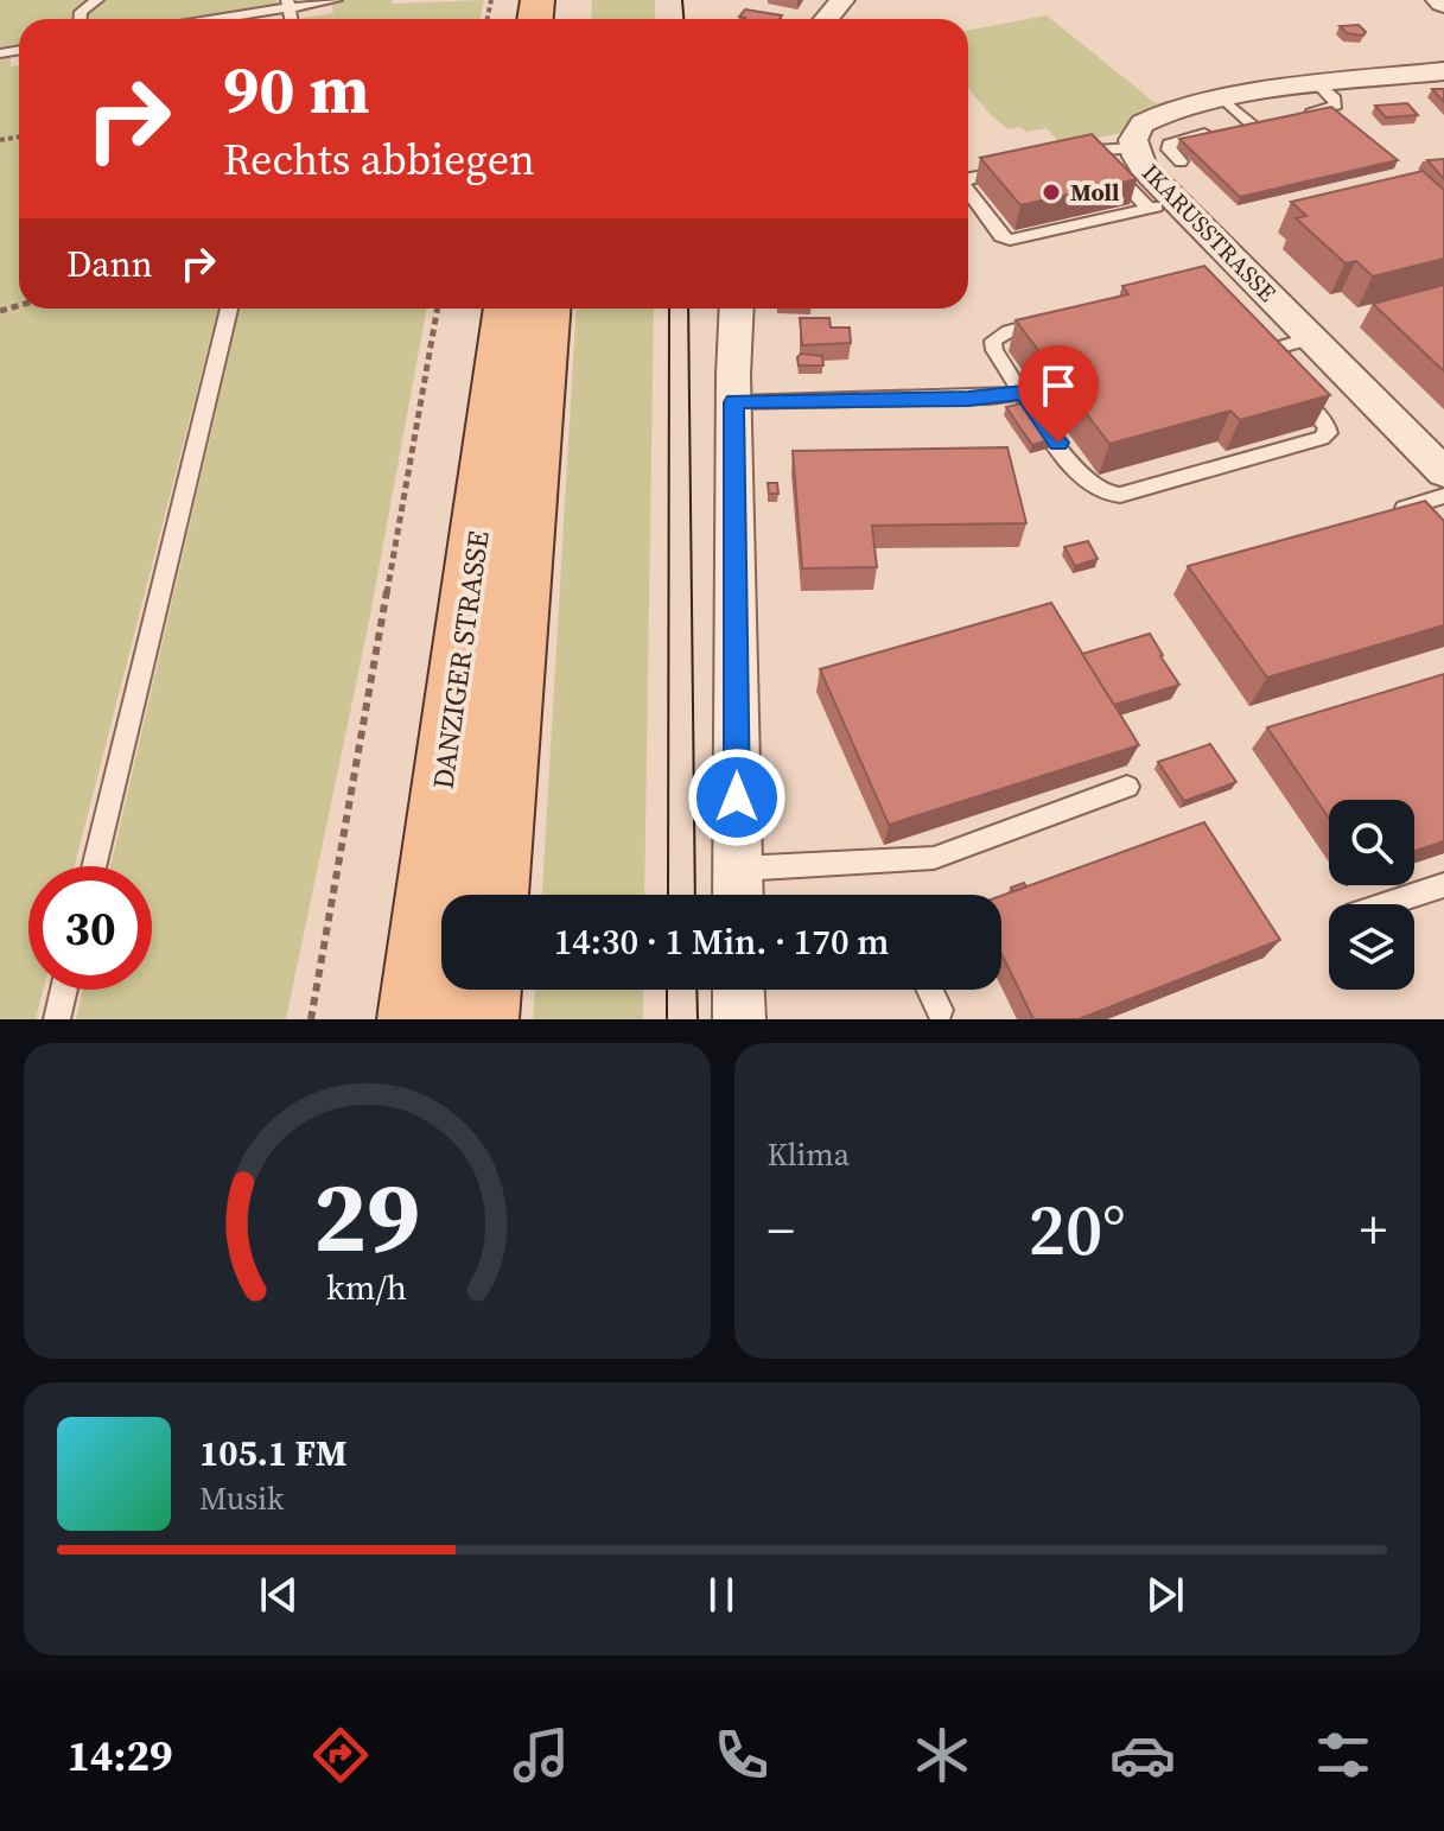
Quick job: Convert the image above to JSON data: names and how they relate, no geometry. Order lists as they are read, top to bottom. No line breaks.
{"streets":{"main road":["DANZIGER STRASSE"],"street":["IKARUSSTRASSE"]},"places":["Moll"],"page":{"turn":["90 m","Rechts abbiegen"],"then":"Dann","limit":"30","trip":"14:30 · 1 Min. · 170 m","tile":"Klima","heat":["−","20°","+"],"song":["105.1 FM","Musik"],"tabs":"14:29","gauge":["29","km/h"]}}
